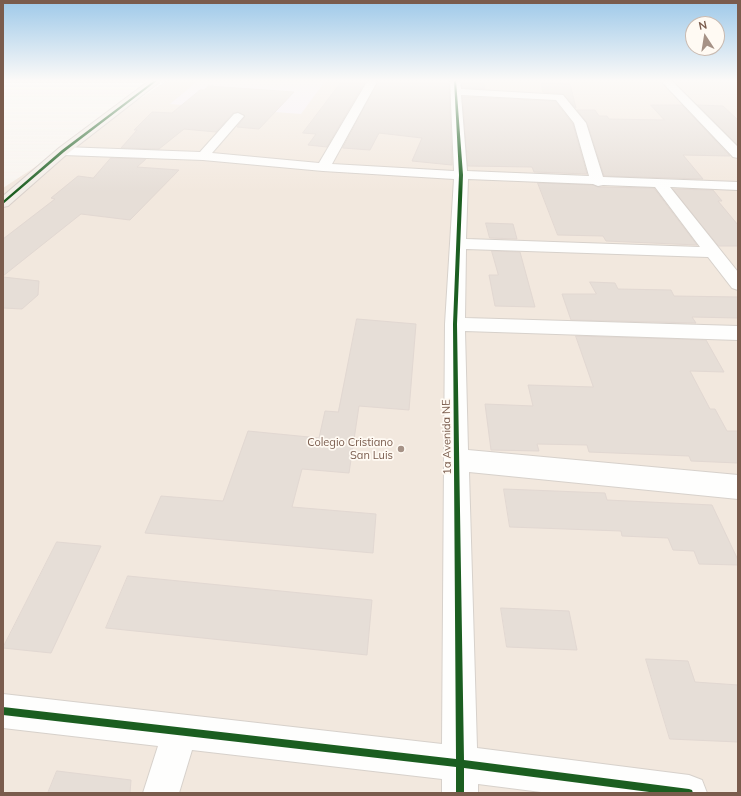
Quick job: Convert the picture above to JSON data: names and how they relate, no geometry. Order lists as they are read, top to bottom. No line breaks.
{"streets":{"street":["1a Avenida NE"]},"places":["Colegio Cristiano San Luis"],"north":"top"}
